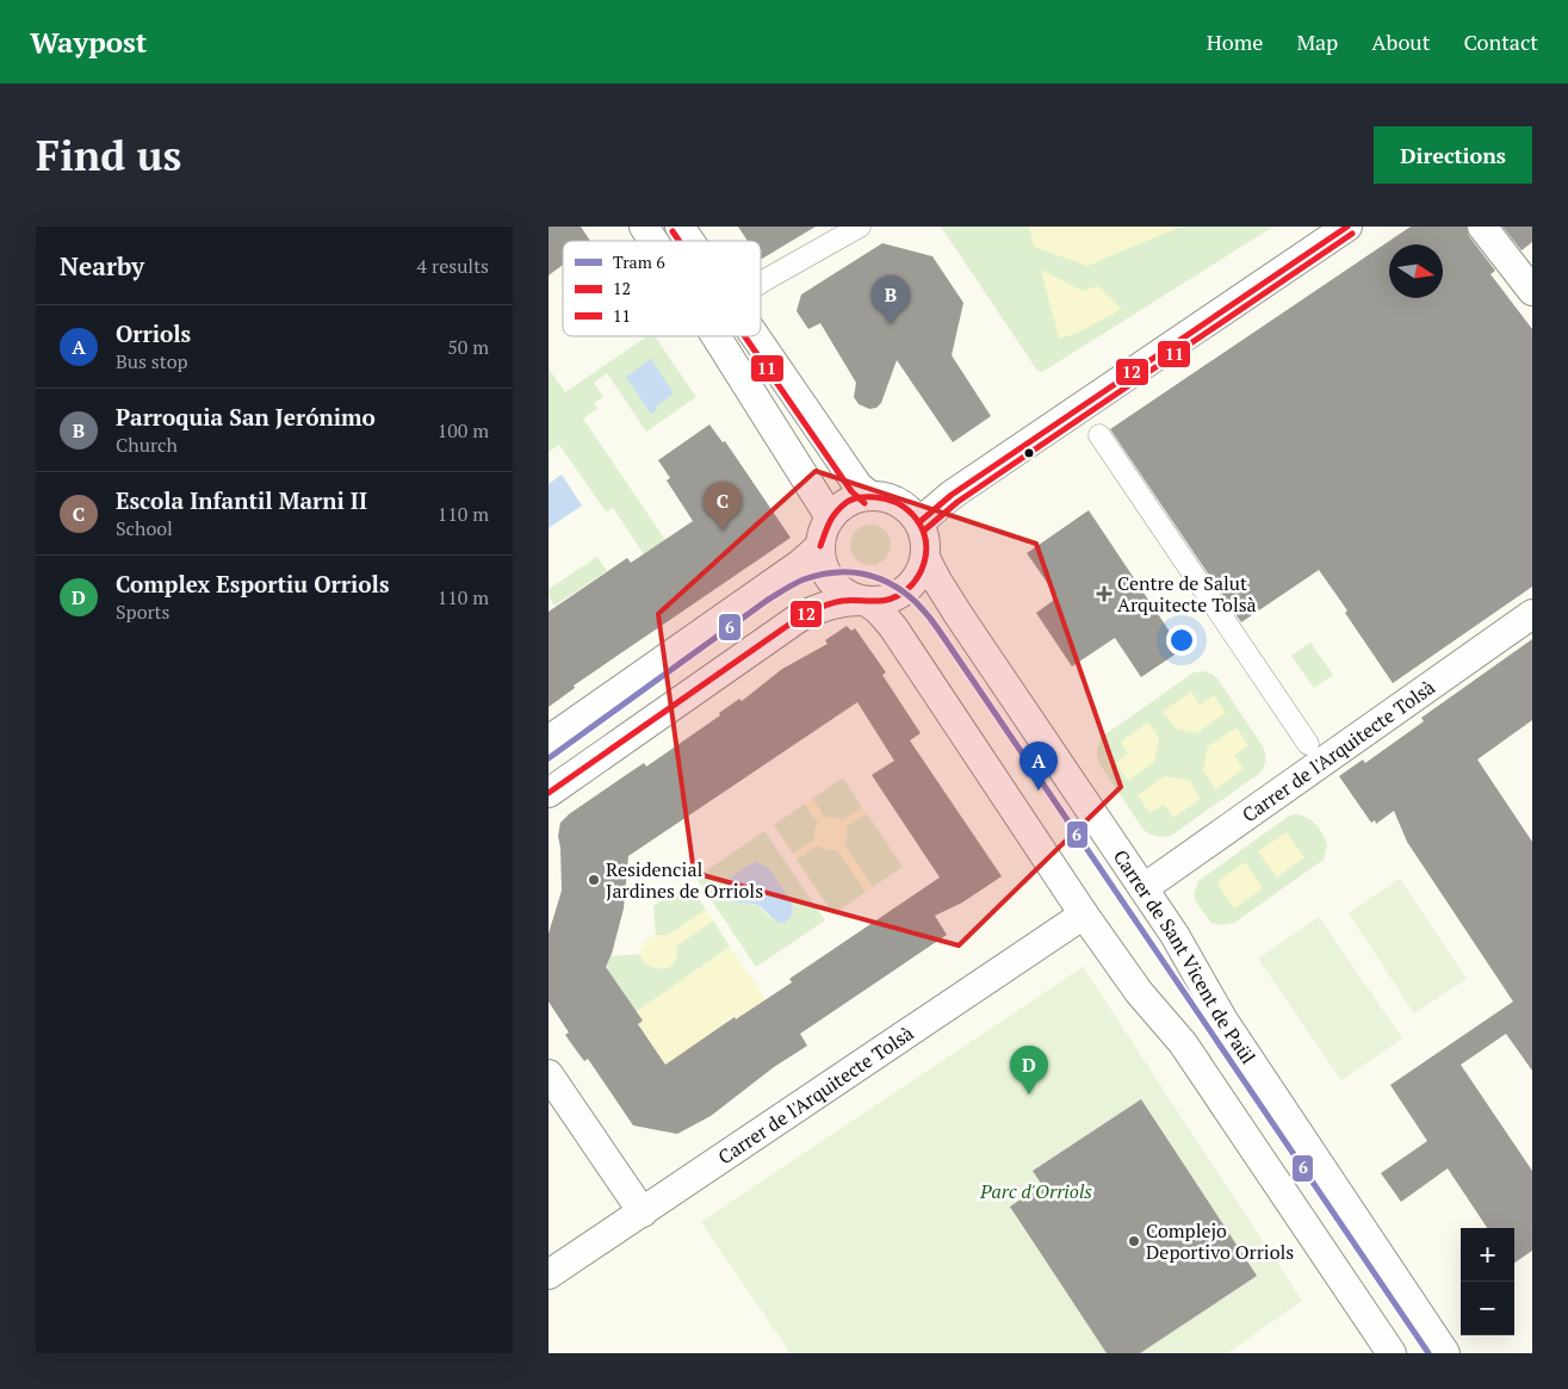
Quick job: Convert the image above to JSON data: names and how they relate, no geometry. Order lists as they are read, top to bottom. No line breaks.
{"streets":{"street":["Carrer de l'Arquitecte Tolsà","Carrer de Sant Vicent de Paül"]},"crossings":[["Carrer de l'Arquitecte Tolsà","Carrer de Sant Vicent de Paül"]],"parks":["Parc d'Orriols"],"places":{"health":["Centre de Salut Arquitecte Tolsà"],"other":["Residencial Jardines de Orriols","Complejo Deportivo Orriols"]},"lines":["transit line 12","transit line 11","tram line 6"],"legend":["Tram 6","12","11"],"north":"right","page":{"header":"Waypost","nav":["Home","Map","About","Contact"],"buttons":"Directions","title":"Find us","heading":["Nearby","4 results"],"pins":["B","C","A","D"],"list":[{"mark":"A","name":"Orriols","note":"Bus stop","value":"50 m"},{"mark":"B","name":"Parroquia San Jerónimo","note":"Church","value":"100 m"},{"mark":"C","name":"Escola Infantil Marni II","note":"School","value":"110 m"},{"mark":"D","name":"Complex Esportiu Orriols","note":"Sports","value":"110 m"}],"map_buttons":["+","−"]}}
